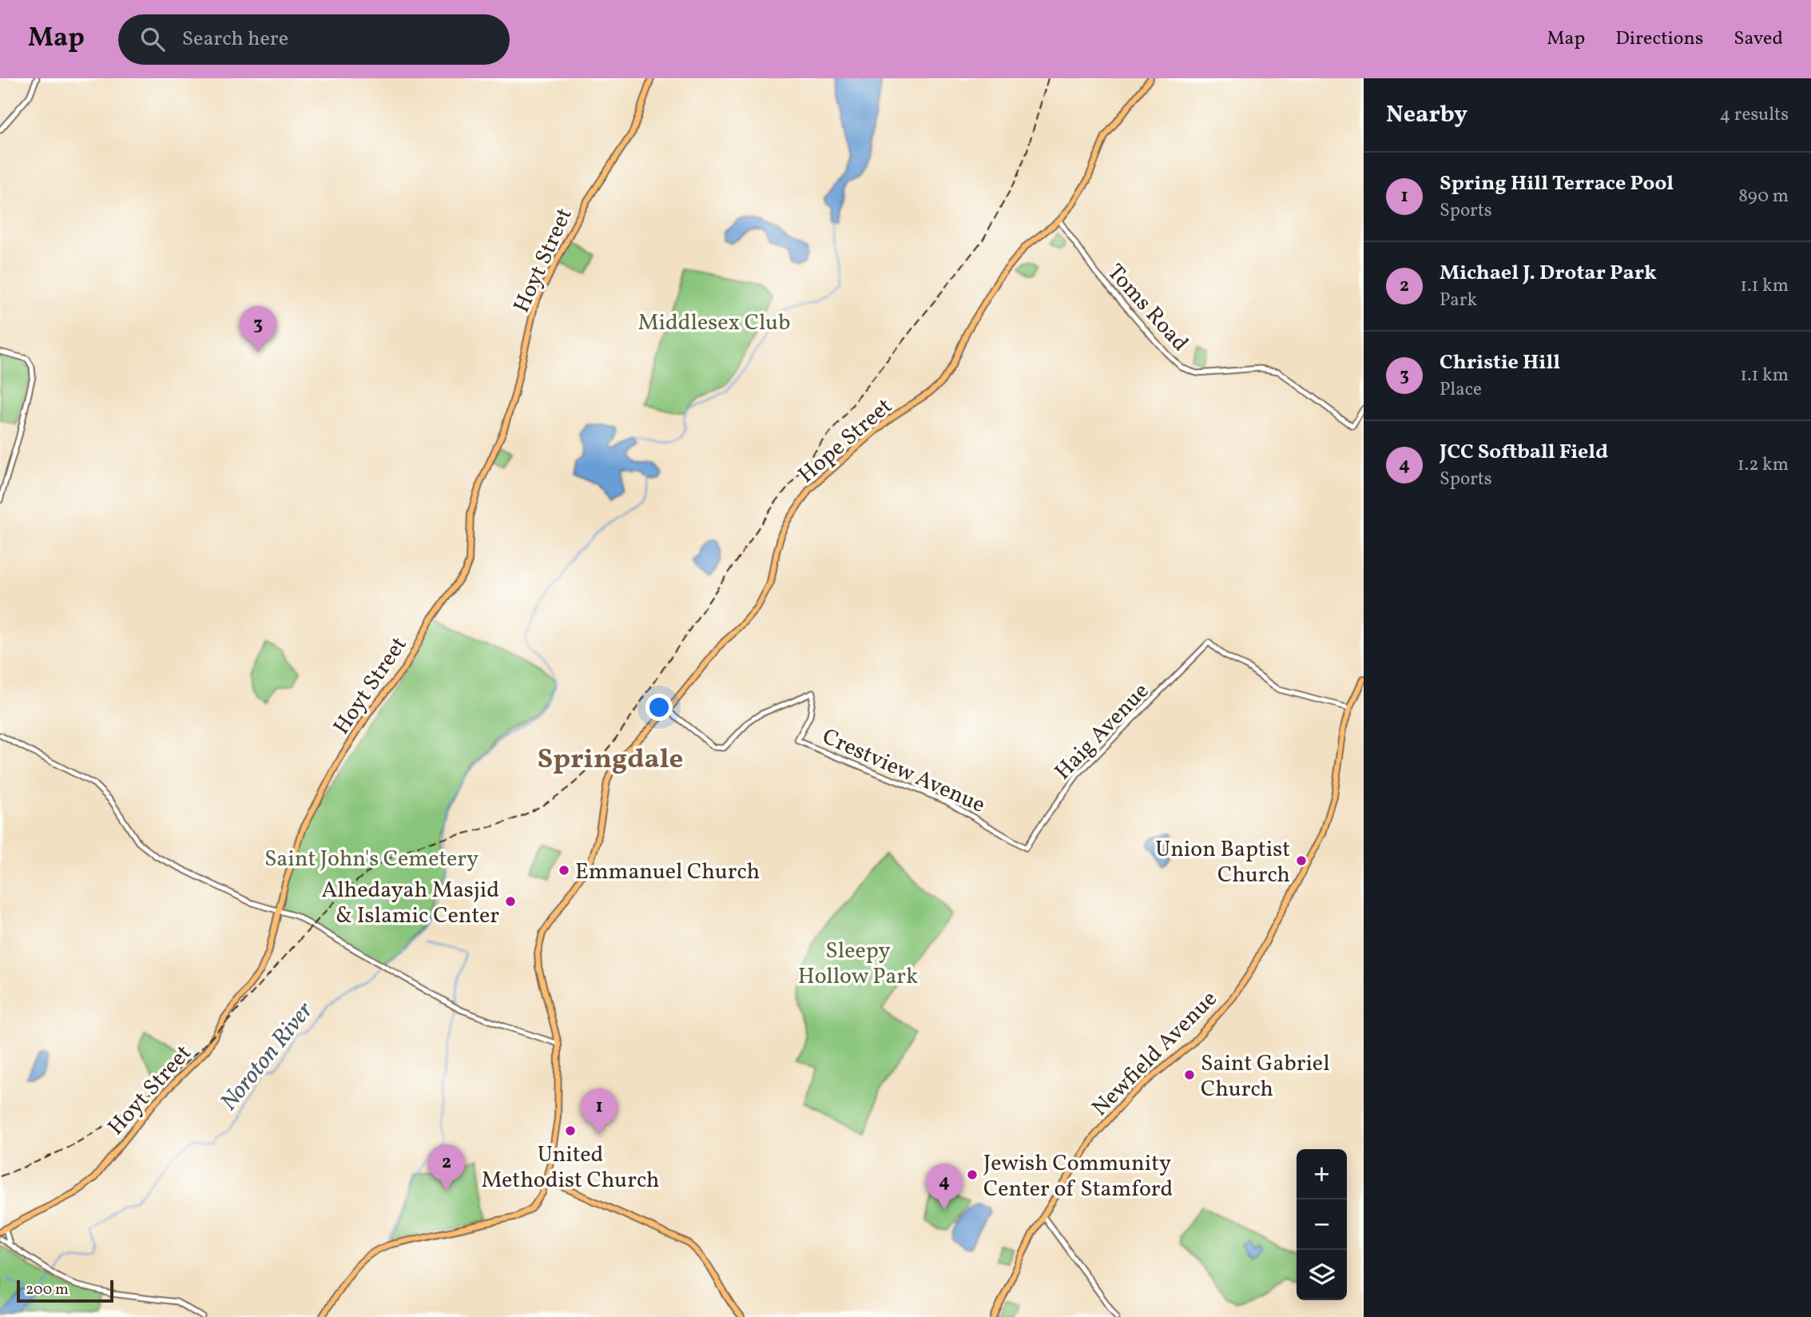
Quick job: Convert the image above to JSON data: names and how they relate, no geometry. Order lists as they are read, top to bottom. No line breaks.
{"streets":{"main road":["Hoyt Street","Hope Street","Newfield Avenue"],"street":["Toms Road","Haig Avenue","Crestview Avenue"]},"crossings":[["Toms Road","Hope Street"],["Hope Street","Crestview Avenue"],["Haig Avenue","Crestview Avenue"],["Haig Avenue","Newfield Avenue"]],"districts":["Springdale"],"water":["Noroton River"],"parks":["Middlesex Club","Saint John's Cemetery","Sleepy Hollow Park"],"places":["Union Baptist Church","Emmanuel Church","Alhedayah Masjid & Islamic Center","Saint Gabriel Church","United Methodist Church","Jewish Community Center of Stamford"],"scale_bar":"200 m","page":{"header":"Map","search":"Search here","nav":["Map","Directions","Saved"],"heading":["Nearby","4 results"],"list":[{"mark":"1","name":"Spring Hill Terrace Pool","note":"Sports","value":"890 m"},{"mark":"2","name":"Michael J. Drotar Park","note":"Park","value":"1.1 km"},{"mark":"3","name":"Christie Hill","note":"Place","value":"1.1 km"},{"mark":"4","name":"JCC Softball Field","note":"Sports","value":"1.2 km"}],"pins":["3","1","2","4"],"map_buttons":["+","−"],"scale":"200 m"}}
